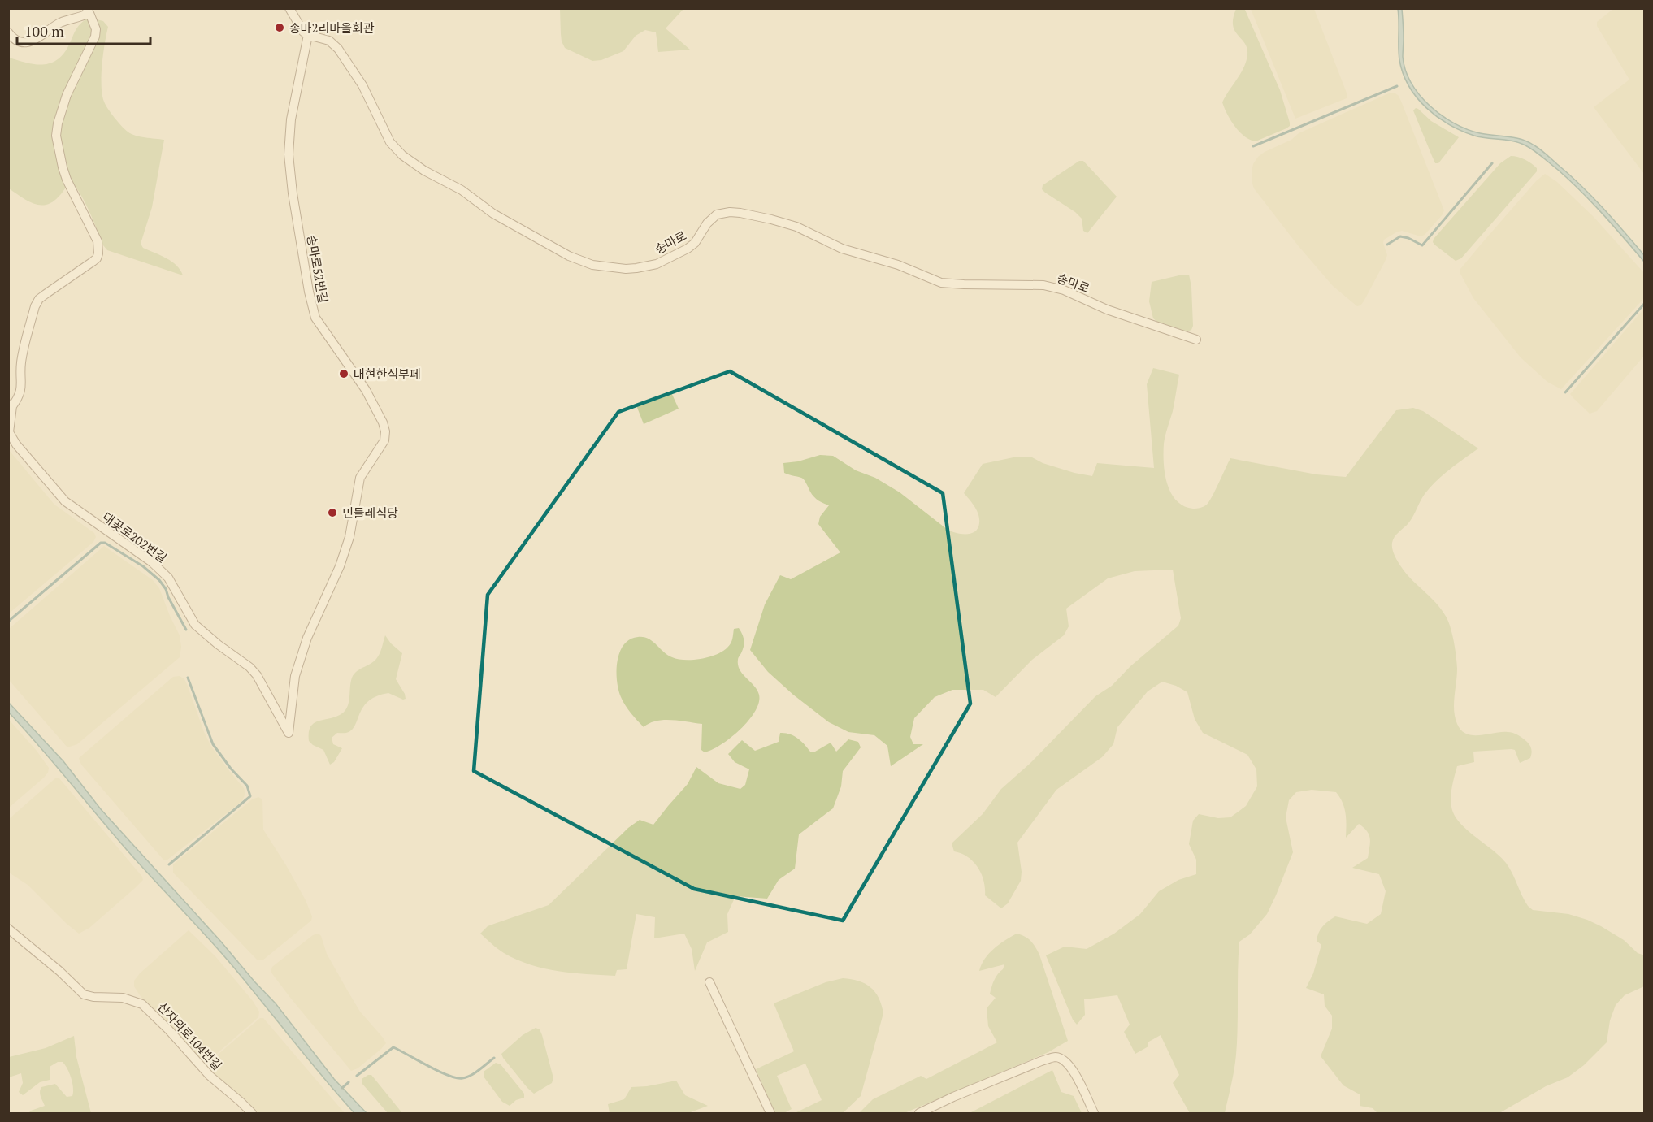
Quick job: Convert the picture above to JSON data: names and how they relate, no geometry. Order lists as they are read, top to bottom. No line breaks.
{"streets":{"street":["송마로","송마로52번길","대곶로202번길","산자뫼로104번길"]},"crossings":[["송마로","송마로52번길"],["송마로52번길","대곶로202번길"]],"places":["송마2리마을회관","대현한식부페","민들레식당"],"scale_bar":"100 m"}
